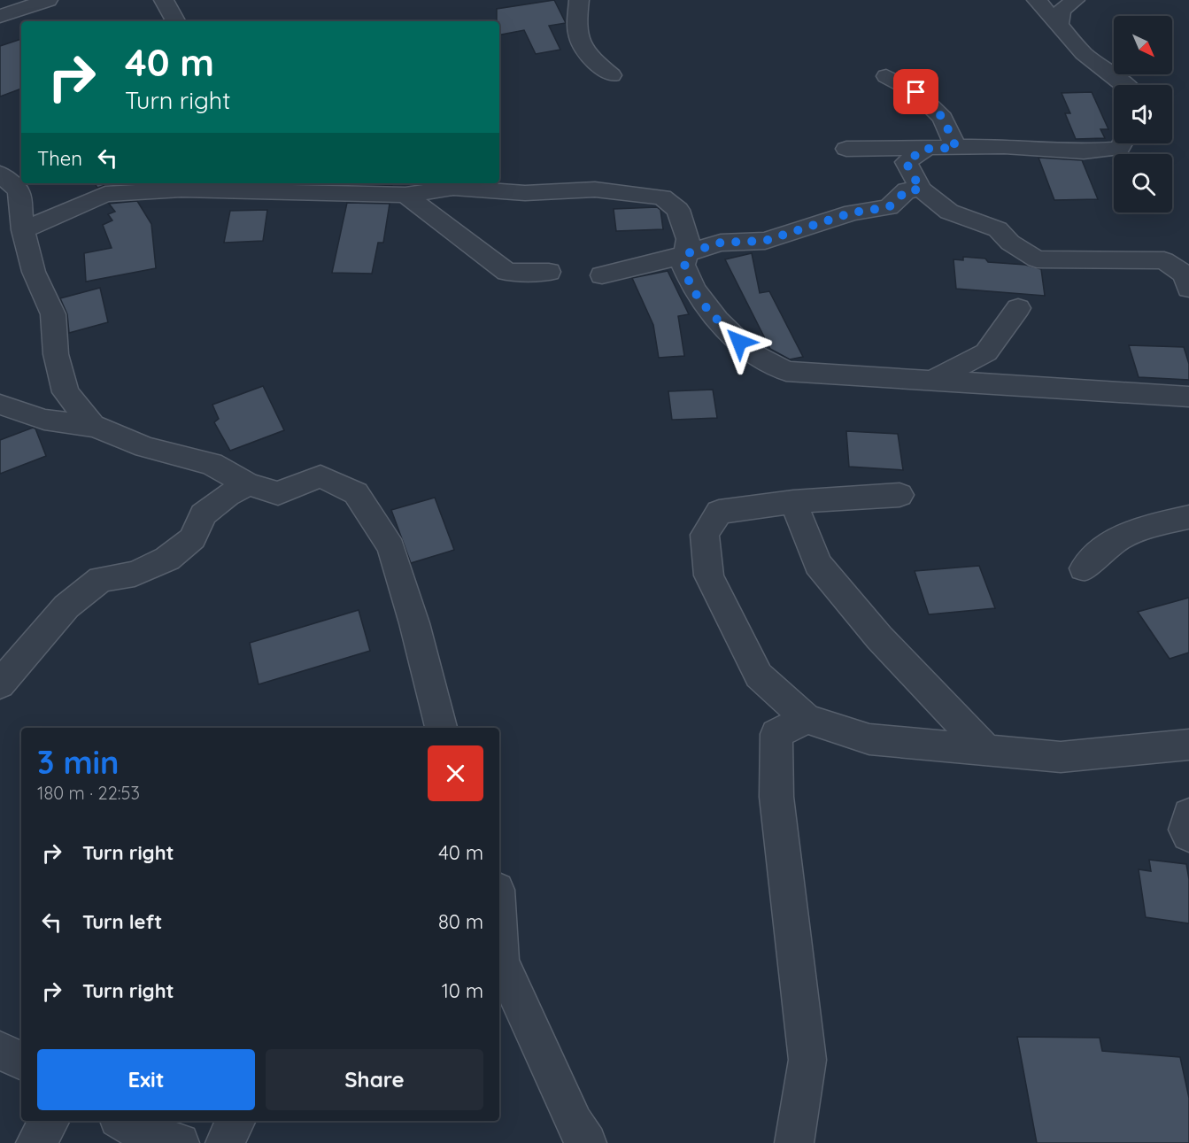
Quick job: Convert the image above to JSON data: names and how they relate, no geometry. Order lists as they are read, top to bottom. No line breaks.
{"north":"bottom right","page":{"turn":["40 m","Turn right"],"then":"Then","heading":["3 min","180 m · 22:53"],"list":[{"name":"Turn right","value":"40 m"},{"name":"Turn left","value":"80 m"},{"name":"Turn right","value":"10 m"}],"buttons":["Exit","Share"]}}
